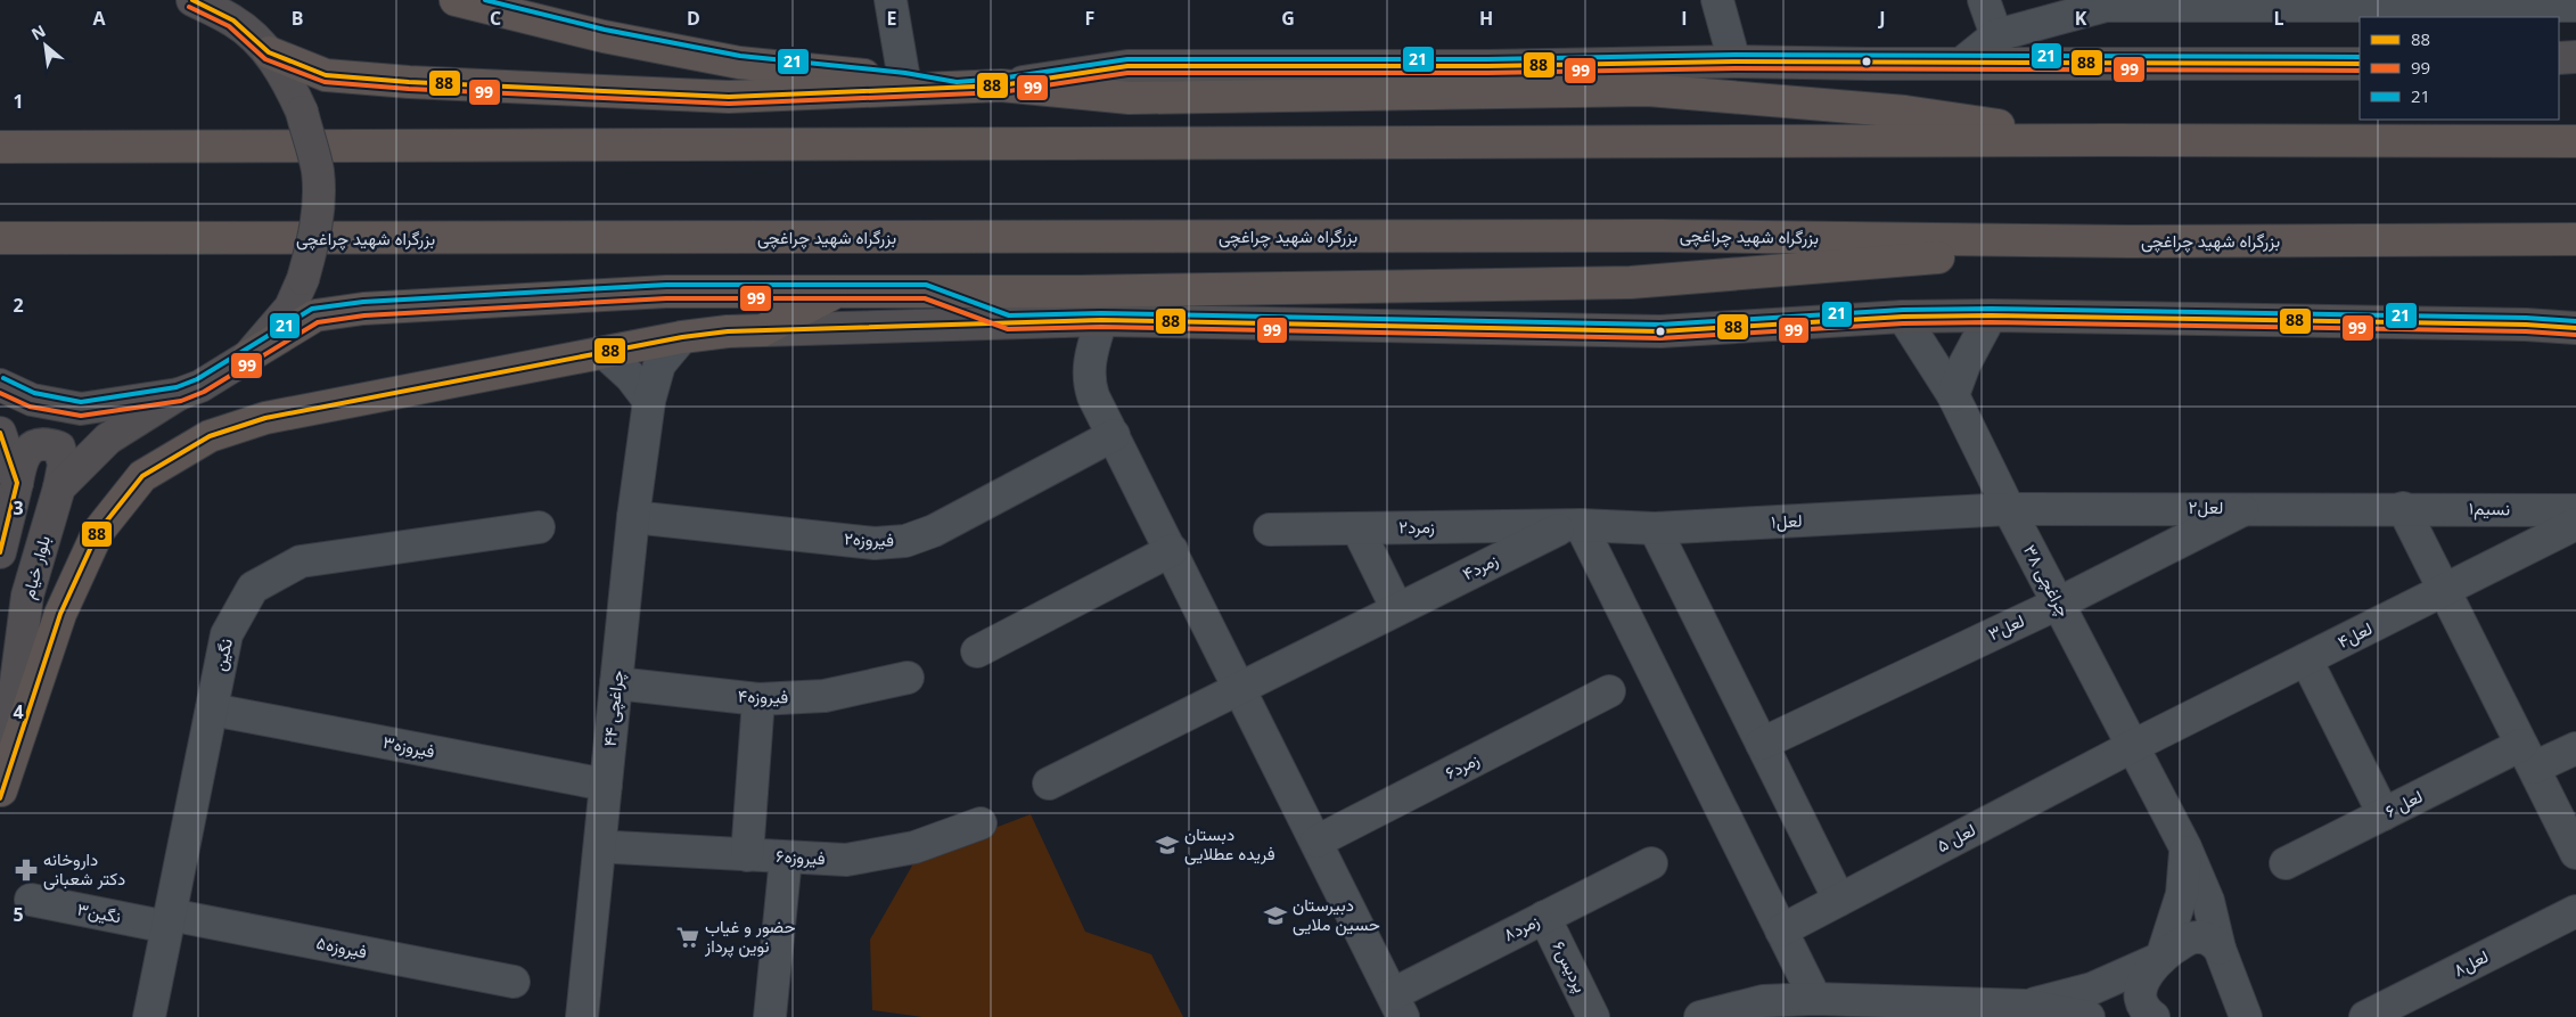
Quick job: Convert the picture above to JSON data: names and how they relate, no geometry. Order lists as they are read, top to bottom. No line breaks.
{"streets":{"highway":["بزرگراه شهید چراغچی"],"main road":["بلوار خیام"],"street":["لعل۲","نسیم۱","لعل۱","زمرد۲","فیروزه۲","زمرد۴","چراغچی ۳۸","لعل۳","لعل۴","نگین","فیروزه۴","چراغچی ۴۴","فیروزه۳","زمرد۶","لعل ۶","لعل ۵","فیروزه۶","نگین۳","زمرد۸","فیروزه۵","لعل۸","پردیس۶"]},"crossings":[["لعل۲","نسیم۱"],["لعل۲","لعل۱"],["لعل۲","چراغچی ۳۸"],["لعل۲","لعل۳"],["لعل۱","زمرد۲"],["لعل۱","زمرد۴"],["لعل۱","چراغچی ۳۸"],["زمرد۲","زمرد۴"],["فیروزه۲","چراغچی ۴۴"],["چراغچی ۳۸","لعل۳"],["چراغچی ۳۸","لعل۴"],["چراغچی ۳۸","لعل ۵"],["لعل۴","لعل ۵"],["نگین","فیروزه۳"],["نگین","نگین۳"],["نگین","فیروزه۵"],["فیروزه۴","چراغچی ۴۴"],["چراغچی ۴۴","فیروزه۳"],["نگین۳","فیروزه۵"],["زمرد۸","پردیس۶"]],"places":{"school or university":["دبستان فریده عطلایی","دبیرستان حسین ملایی"],"pharmacy":["داروخانه دکتر شعبانی"],"supermarket":["حضور و غیاب نوین پرداز"]},"lines":["transit line 88","transit line 21","transit line 99"],"legend":["88","99","21"],"north":"top left","grid":{"columns":["A","B","C","D","E","F","G","H","I","J","K","L"],"rows":["1","2","3","4","5"]}}
